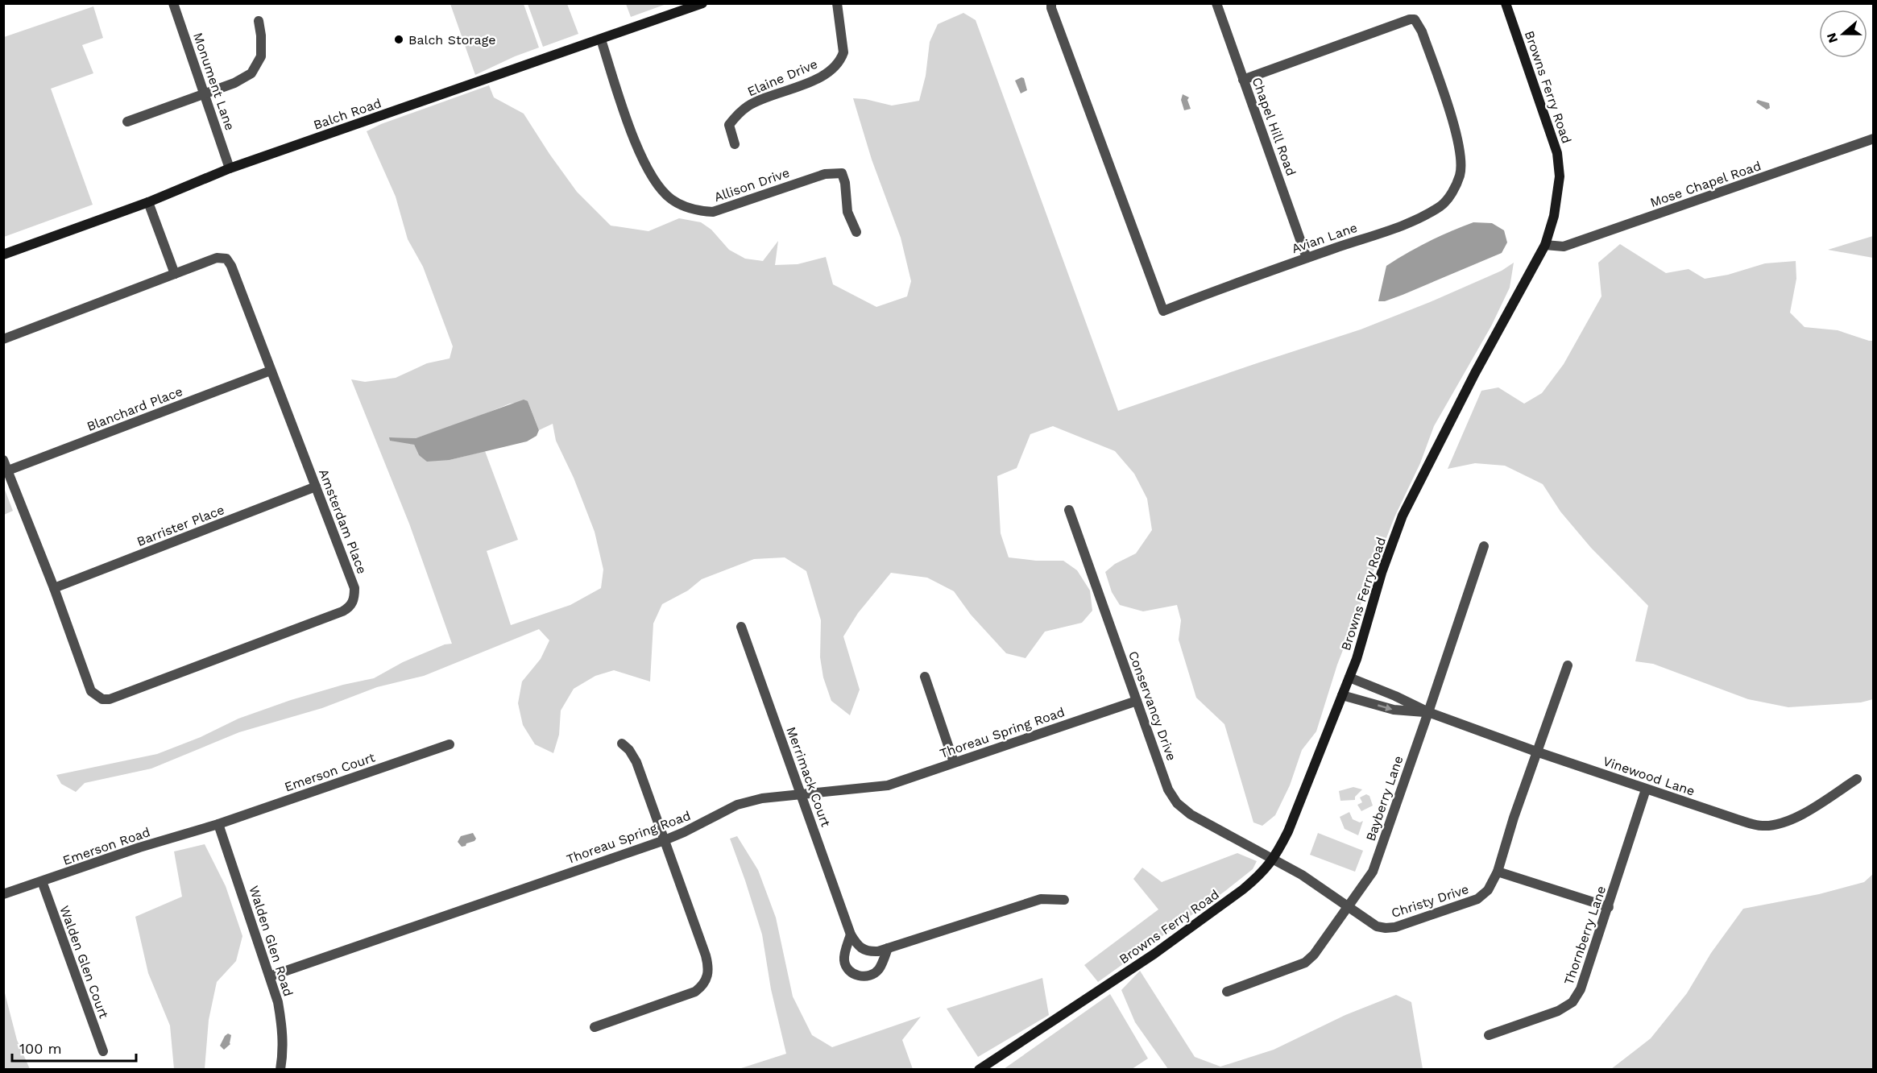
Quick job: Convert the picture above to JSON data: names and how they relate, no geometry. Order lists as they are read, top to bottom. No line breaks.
{"streets":{"street":["Elaine Drive","Monument Lane","Browns Ferry Road","Balch Road","Chapel Hill Road","Mose Chapel Road","Allison Drive","Avian Lane","Blanchard Place","Amsterdam Place","Barrister Place","Conservancy Drive","Thoreau Spring Road","Emerson Court","Vinewood Lane","Merrimack Court","Bayberry Lane","Emerson Road","Christy Drive","Thornberry Lane","Walden Glen Road","Walden Glen Court"]},"crossings":[["Monument Lane","Balch Road"],["Browns Ferry Road","Mose Chapel Road"],["Browns Ferry Road","Conservancy Drive"],["Browns Ferry Road","Vinewood Lane"],["Browns Ferry Road","Christy Drive"],["Balch Road","Allison Drive"],["Chapel Hill Road","Avian Lane"],["Blanchard Place","Amsterdam Place"],["Amsterdam Place","Barrister Place"],["Conservancy Drive","Thoreau Spring Road"],["Conservancy Drive","Christy Drive"],["Thoreau Spring Road","Merrimack Court"],["Thoreau Spring Road","Walden Glen Road"],["Emerson Court","Emerson Road"],["Emerson Court","Walden Glen Road"],["Vinewood Lane","Bayberry Lane"],["Vinewood Lane","Christy Drive"],["Vinewood Lane","Thornberry Lane"],["Bayberry Lane","Christy Drive"],["Emerson Road","Walden Glen Road"],["Emerson Road","Walden Glen Court"]],"places":["Balch Storage"],"scale_bar":"100 m","north":"left"}
